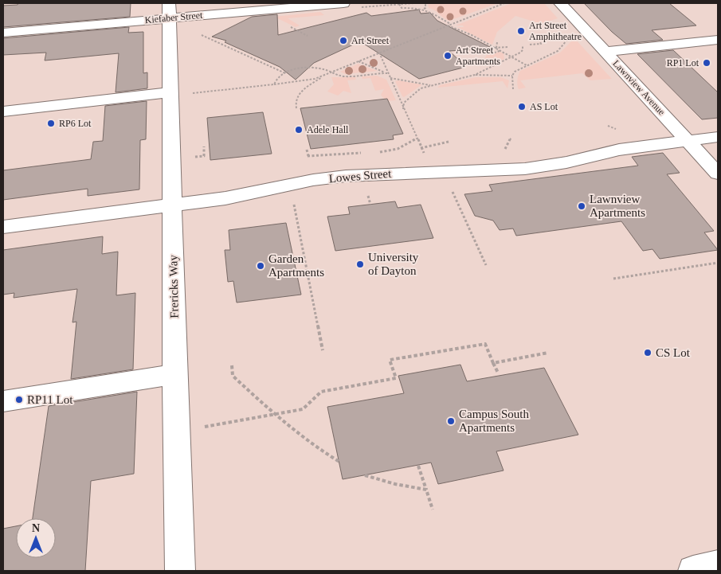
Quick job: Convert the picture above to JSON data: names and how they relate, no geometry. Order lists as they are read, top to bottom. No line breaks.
{"streets":{"street":["Kiefaber Street","Lawnview Avenue","Lowes Street","Frericks Way"]},"crossings":[["Kiefaber Street","Frericks Way"],["Lawnview Avenue","Lowes Street"],["Lowes Street","Frericks Way"]],"places":["Art Street Amphitheatre","Art Street","Art Street Apartments","RP1 Lot","AS Lot","RP6 Lot","Adele Hall","Lawnview Apartments","University of Dayton","Garden Apartments","CS Lot","RP11 Lot","Campus South Apartments"],"north":"top"}
